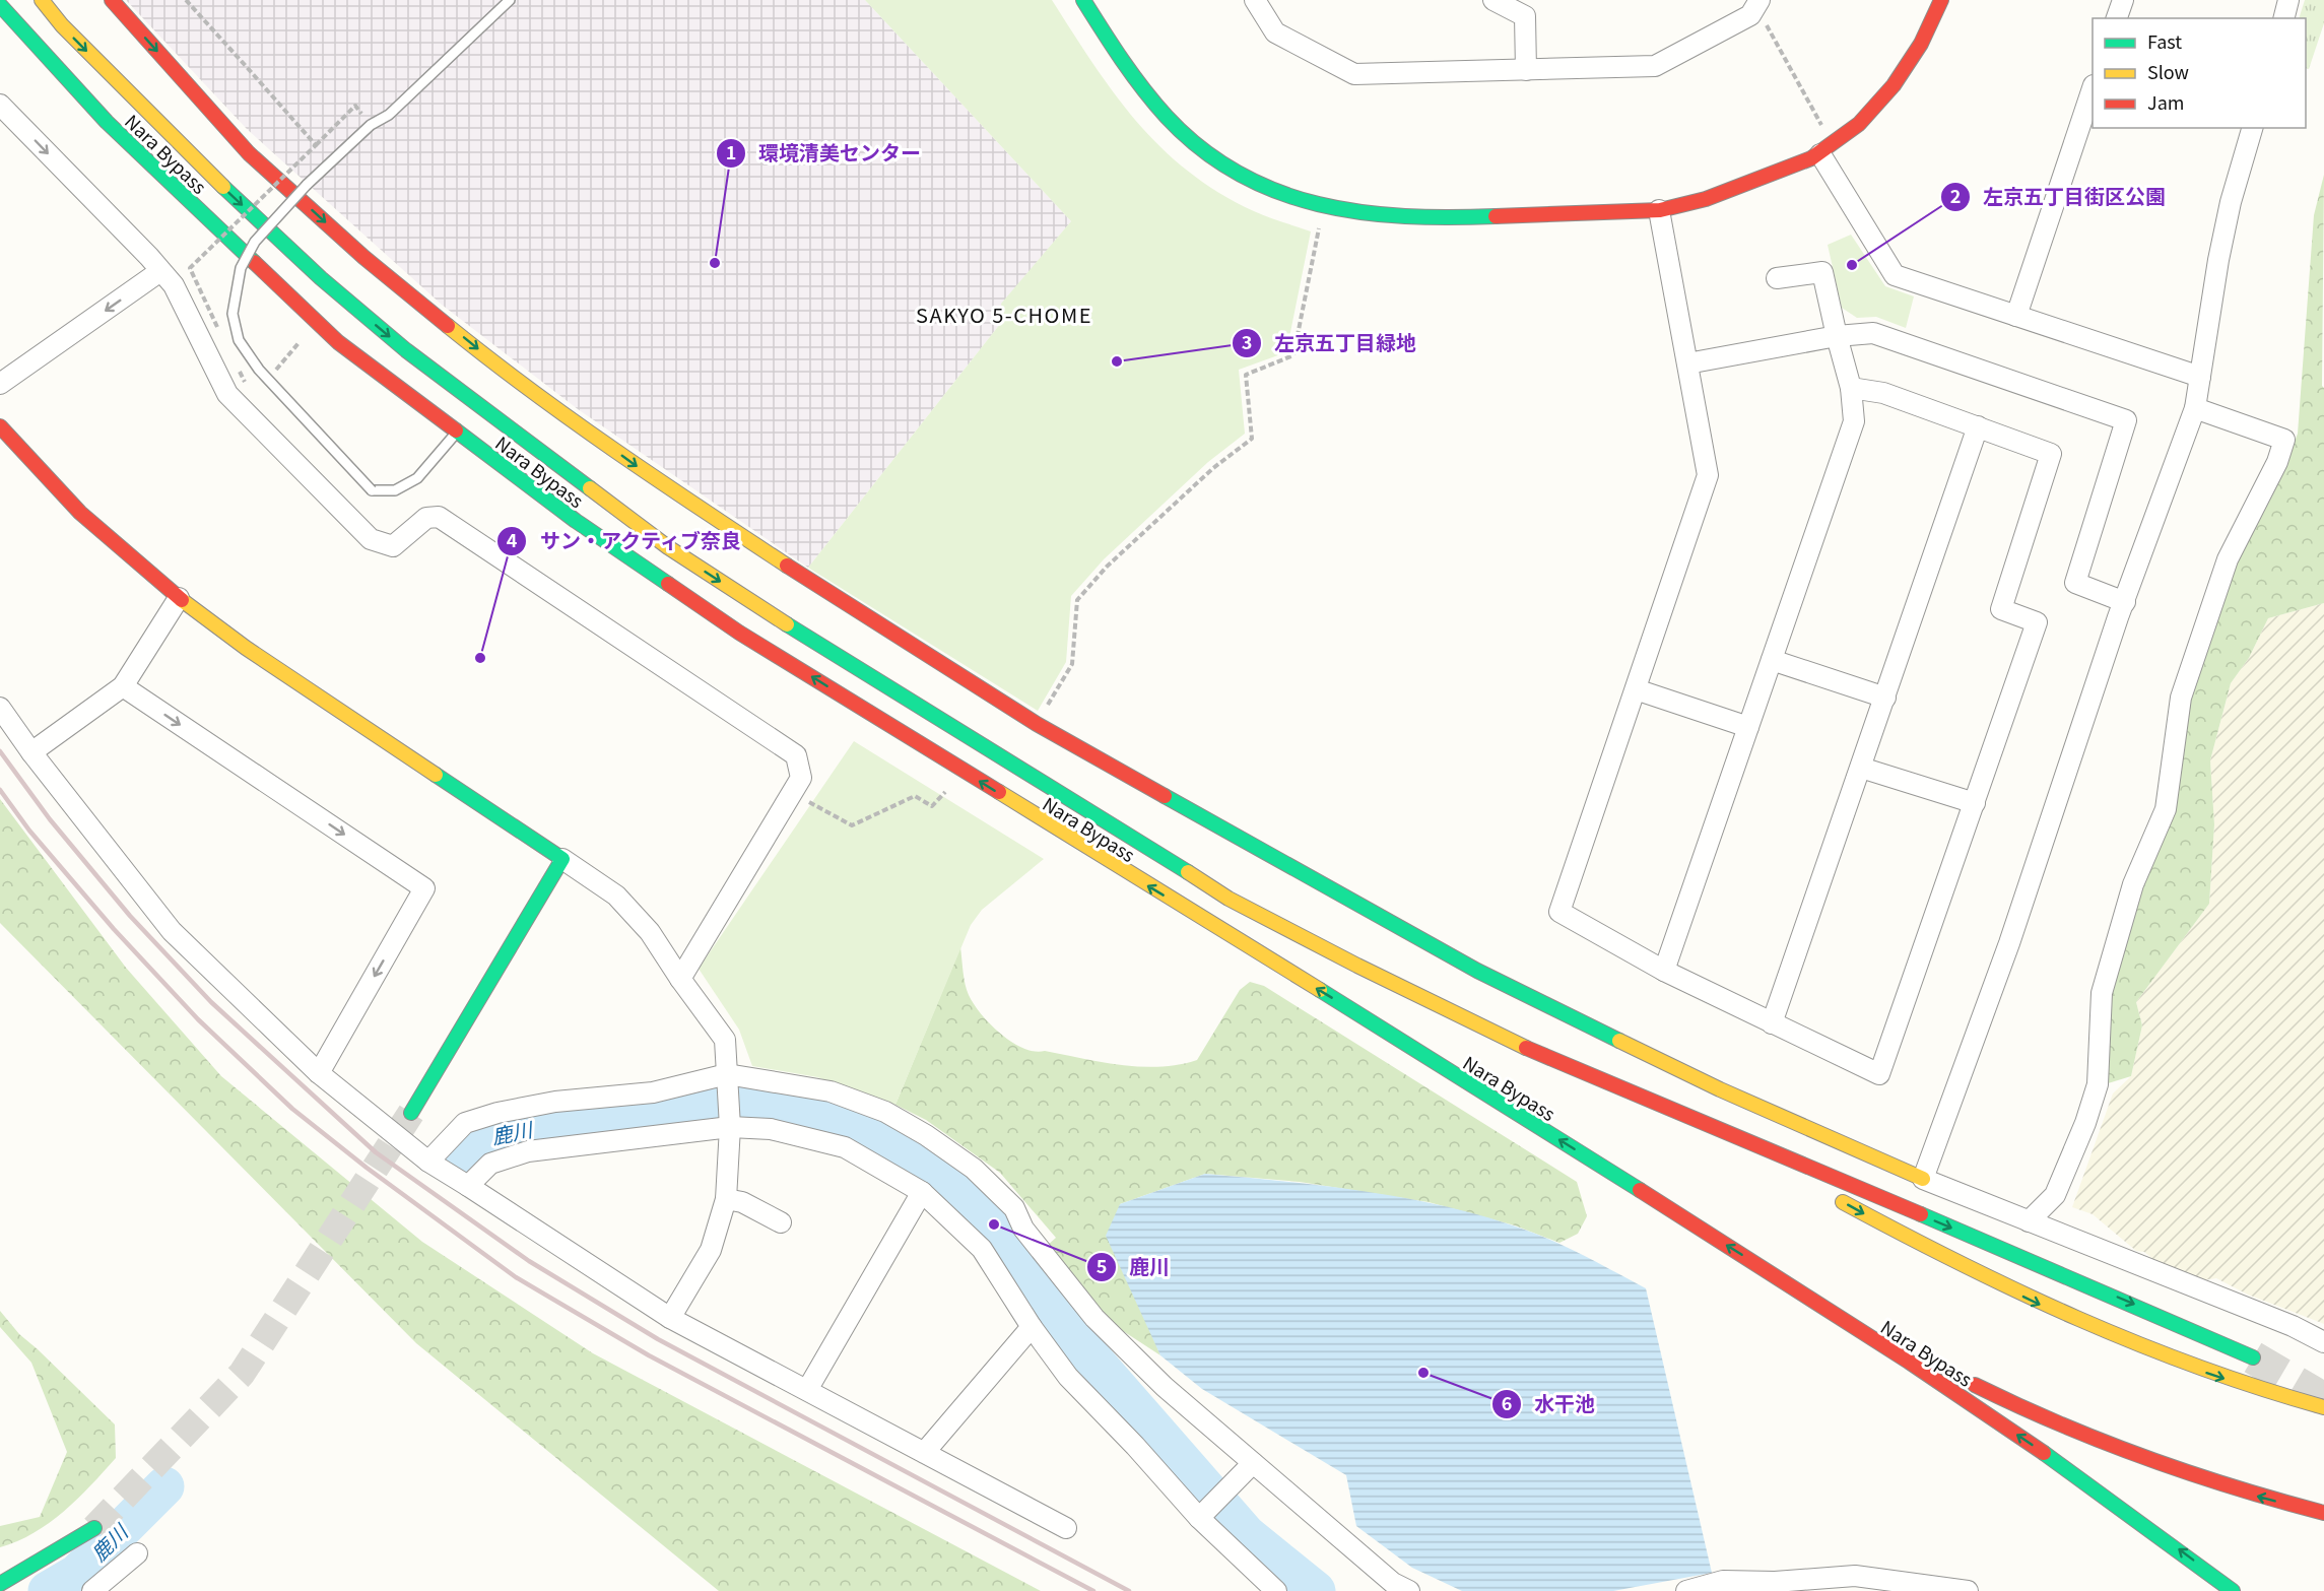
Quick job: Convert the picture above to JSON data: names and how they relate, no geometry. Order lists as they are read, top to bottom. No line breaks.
{"streets":{"main road":["Nara Bypass"]},"districts":["SAKYO 5-CHOME"],"water":["鹿川"],"places":["環境清美センター","左京五丁目街区公園","左京五丁目緑地","サン・アクティブ奈良","鹿川","水干池"],"legend":["Fast","Slow","Jam"]}
